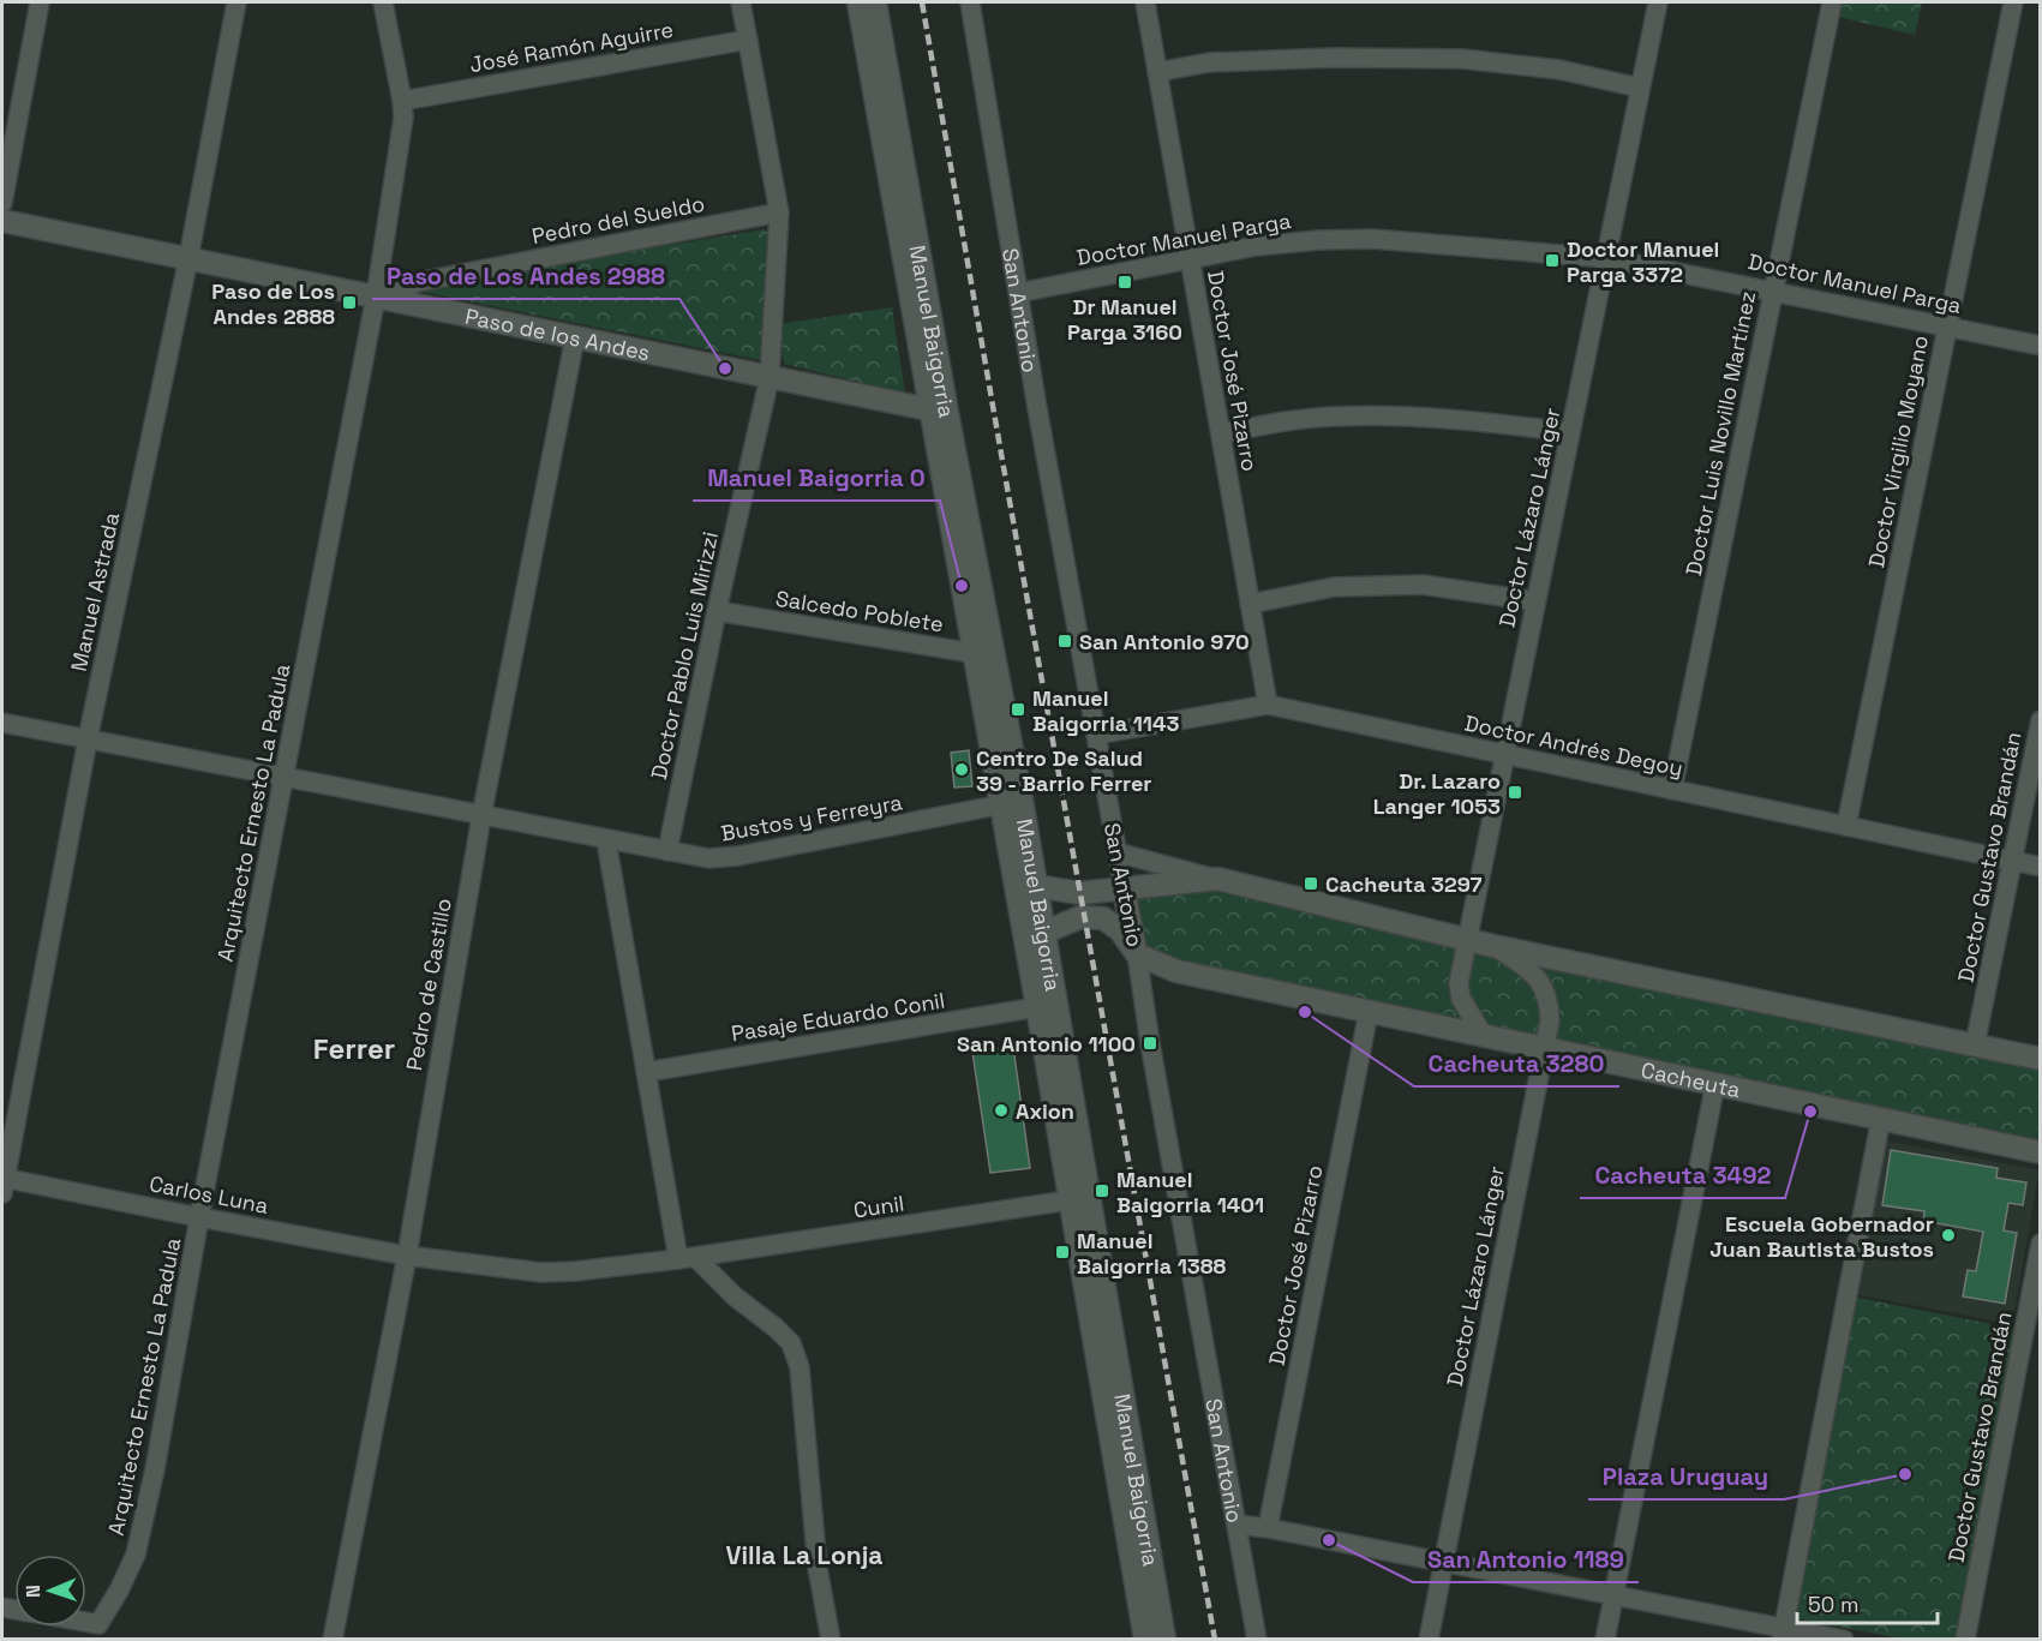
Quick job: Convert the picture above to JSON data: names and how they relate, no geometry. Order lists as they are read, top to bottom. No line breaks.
{"streets":{"main road":["San Antonio","Manuel Baigorria","Paso de los Andes","Cacheuta"],"street":["José Ramón Aguirre","Pedro del Sueldo","Doctor Manuel Parga","Doctor José Pizarro","Doctor Luis Novillo Martínez","Doctor Virgilio Moyano","Doctor Lázaro Lánger","Manuel Astrada","Salcedo Poblete","Doctor Pablo Luis Mirizzi","Doctor Andrés Degoy","Arquitecto Ernesto La Padula","Bustos y Ferreyra","Doctor Gustavo Brandán","Pedro de Castillo","Pasaje Eduardo Conil","Carlos Luna","Cunil"]},"crossings":[["José Ramón Aguirre","Doctor Pablo Luis Mirizzi"],["José Ramón Aguirre","Arquitecto Ernesto La Padula"],["Pedro del Sueldo","Paso de los Andes"],["Pedro del Sueldo","Doctor Pablo Luis Mirizzi"],["Pedro del Sueldo","Arquitecto Ernesto La Padula"],["Doctor Manuel Parga","San Antonio"],["Doctor Manuel Parga","Doctor José Pizarro"],["Doctor Manuel Parga","Doctor Luis Novillo Martínez"],["Doctor Manuel Parga","Doctor Virgilio Moyano"],["Doctor Manuel Parga","Doctor Lázaro Lánger"],["San Antonio","Doctor Andrés Degoy"],["San Antonio","Cacheuta"],["Manuel Baigorria","Paso de los Andes"],["Manuel Baigorria","Salcedo Poblete"],["Manuel Baigorria","Bustos y Ferreyra"],["Manuel Baigorria","Pasaje Eduardo Conil"],["Manuel Baigorria","Cacheuta"],["Manuel Baigorria","Cunil"],["Paso de los Andes","Manuel Astrada"],["Paso de los Andes","Doctor Pablo Luis Mirizzi"],["Paso de los Andes","Arquitecto Ernesto La Padula"],["Paso de los Andes","Pedro de Castillo"],["Doctor José Pizarro","Doctor Andrés Degoy"],["Doctor José Pizarro","Cacheuta"],["Doctor Luis Novillo Martínez","Doctor Andrés Degoy"],["Doctor Virgilio Moyano","Doctor Andrés Degoy"],["Doctor Lázaro Lánger","Doctor Andrés Degoy"],["Doctor Lázaro Lánger","Cacheuta"],["Manuel Astrada","Bustos y Ferreyra"],["Manuel Astrada","Carlos Luna"],["Salcedo Poblete","Doctor Pablo Luis Mirizzi"],["Doctor Pablo Luis Mirizzi","Bustos y Ferreyra"],["Doctor Andrés Degoy","Doctor Gustavo Brandán"],["Arquitecto Ernesto La Padula","Bustos y Ferreyra"],["Arquitecto Ernesto La Padula","Carlos Luna"],["Bustos y Ferreyra","Pedro de Castillo"],["Pedro de Castillo","Carlos Luna"],["Pedro de Castillo","Cunil"],["Carlos Luna","Cunil"]],"districts":["Ferrer","Villa La Lonja"],"places":{"transit":["Doctor Manuel Parga 3372","Dr Manuel Parga 3160","Paso de Los Andes 2888","San Antonio 970","Manuel Baigorria 1143","Dr. Lazaro Langer 1053","Cacheuta 3297","San Antonio 1100","Manuel Baigorria 1401","Manuel Baigorria 1388"],"other":["Paso de Los Andes 2988","Manuel Baigorria 0","Centro De Salud 39 - Barrio Ferrer","Cacheuta 3280","Axion","Cacheuta 3492","Escuela Gobernador Juan Bautista Bustos","Plaza Uruguay","San Antonio 1189"]},"scale_bar":"50 m","north":"left"}
